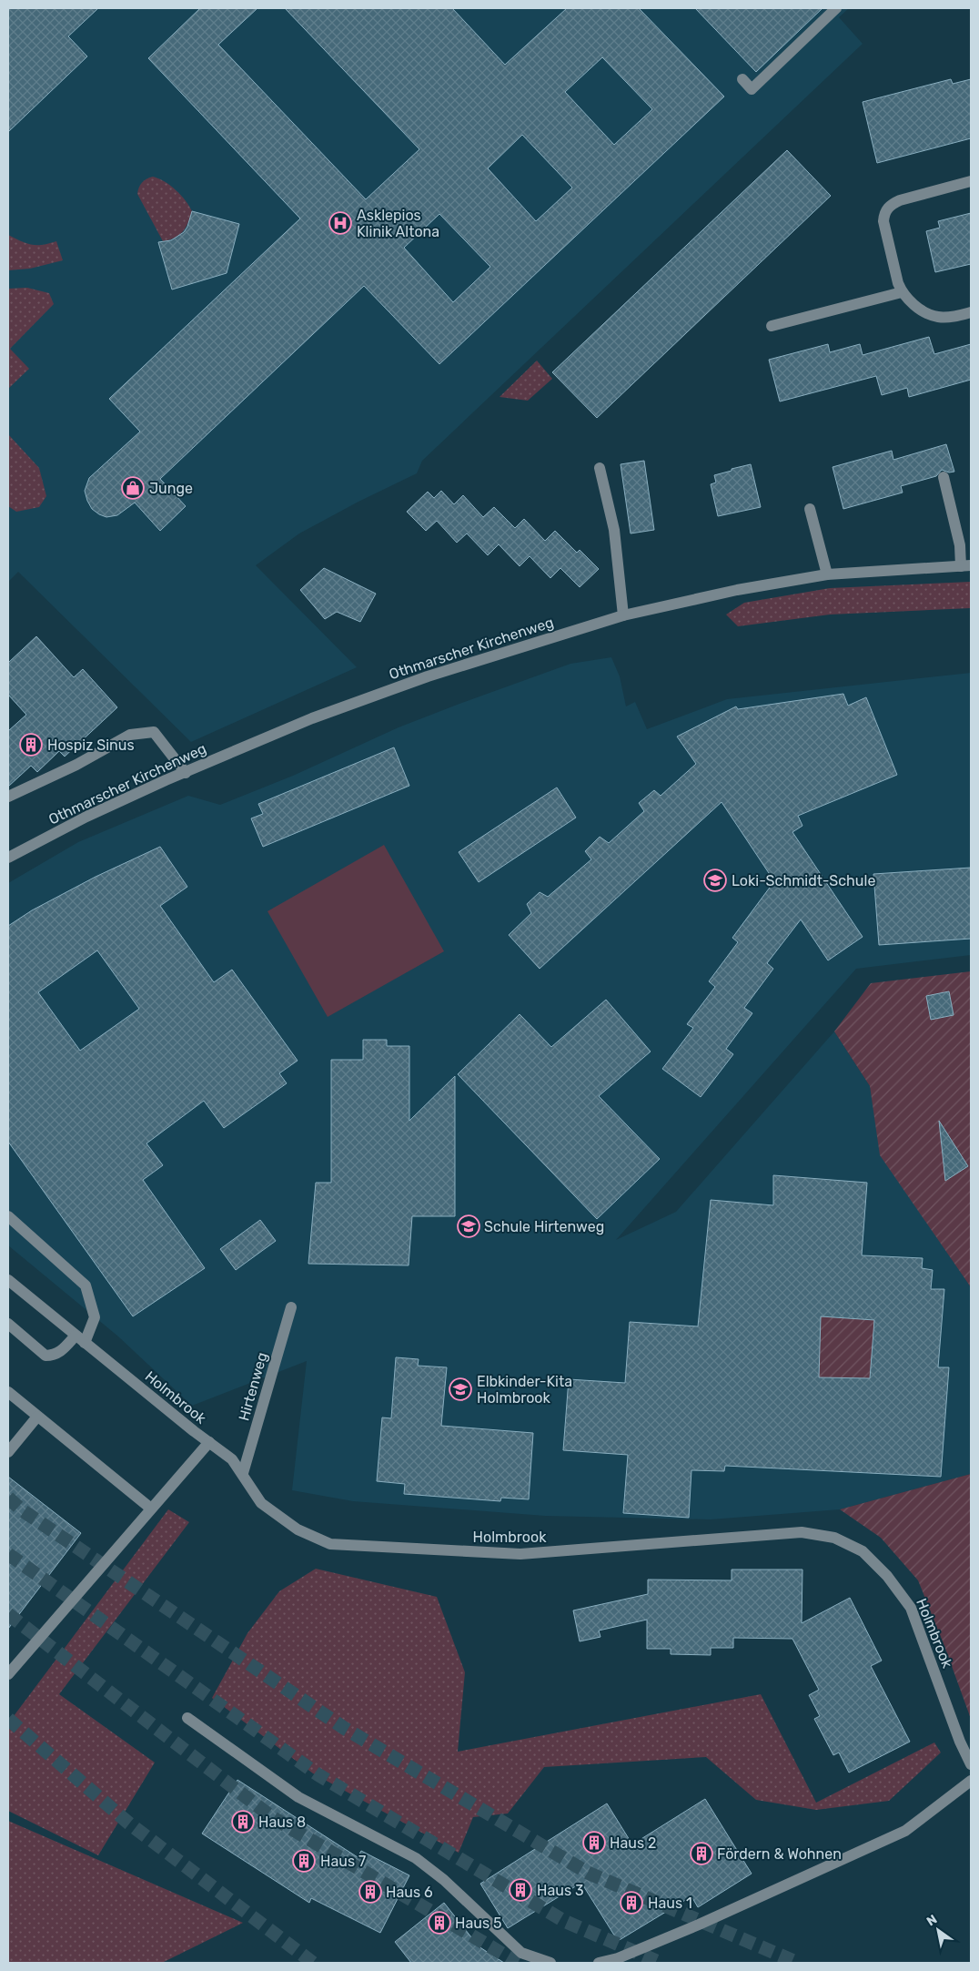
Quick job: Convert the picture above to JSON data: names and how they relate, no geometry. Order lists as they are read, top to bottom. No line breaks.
{"streets":{"street":["Othmarscher Kirchenweg","Hirtenweg","Holmbrook"]},"crossings":[["Hirtenweg","Holmbrook"]],"places":{"hospital":["Asklepios Klinik Altona"],"shop":["Junge"],"building":["Hospiz Sinus","Haus 8","Haus 2","Fördern & Wohnen","Haus 7","Haus 3","Haus 6","Haus 1","Haus 5"],"school or university":["Loki-Schmidt-Schule","Schule Hirtenweg","Elbkinder-Kita Holmbrook"]},"north":"top left"}
